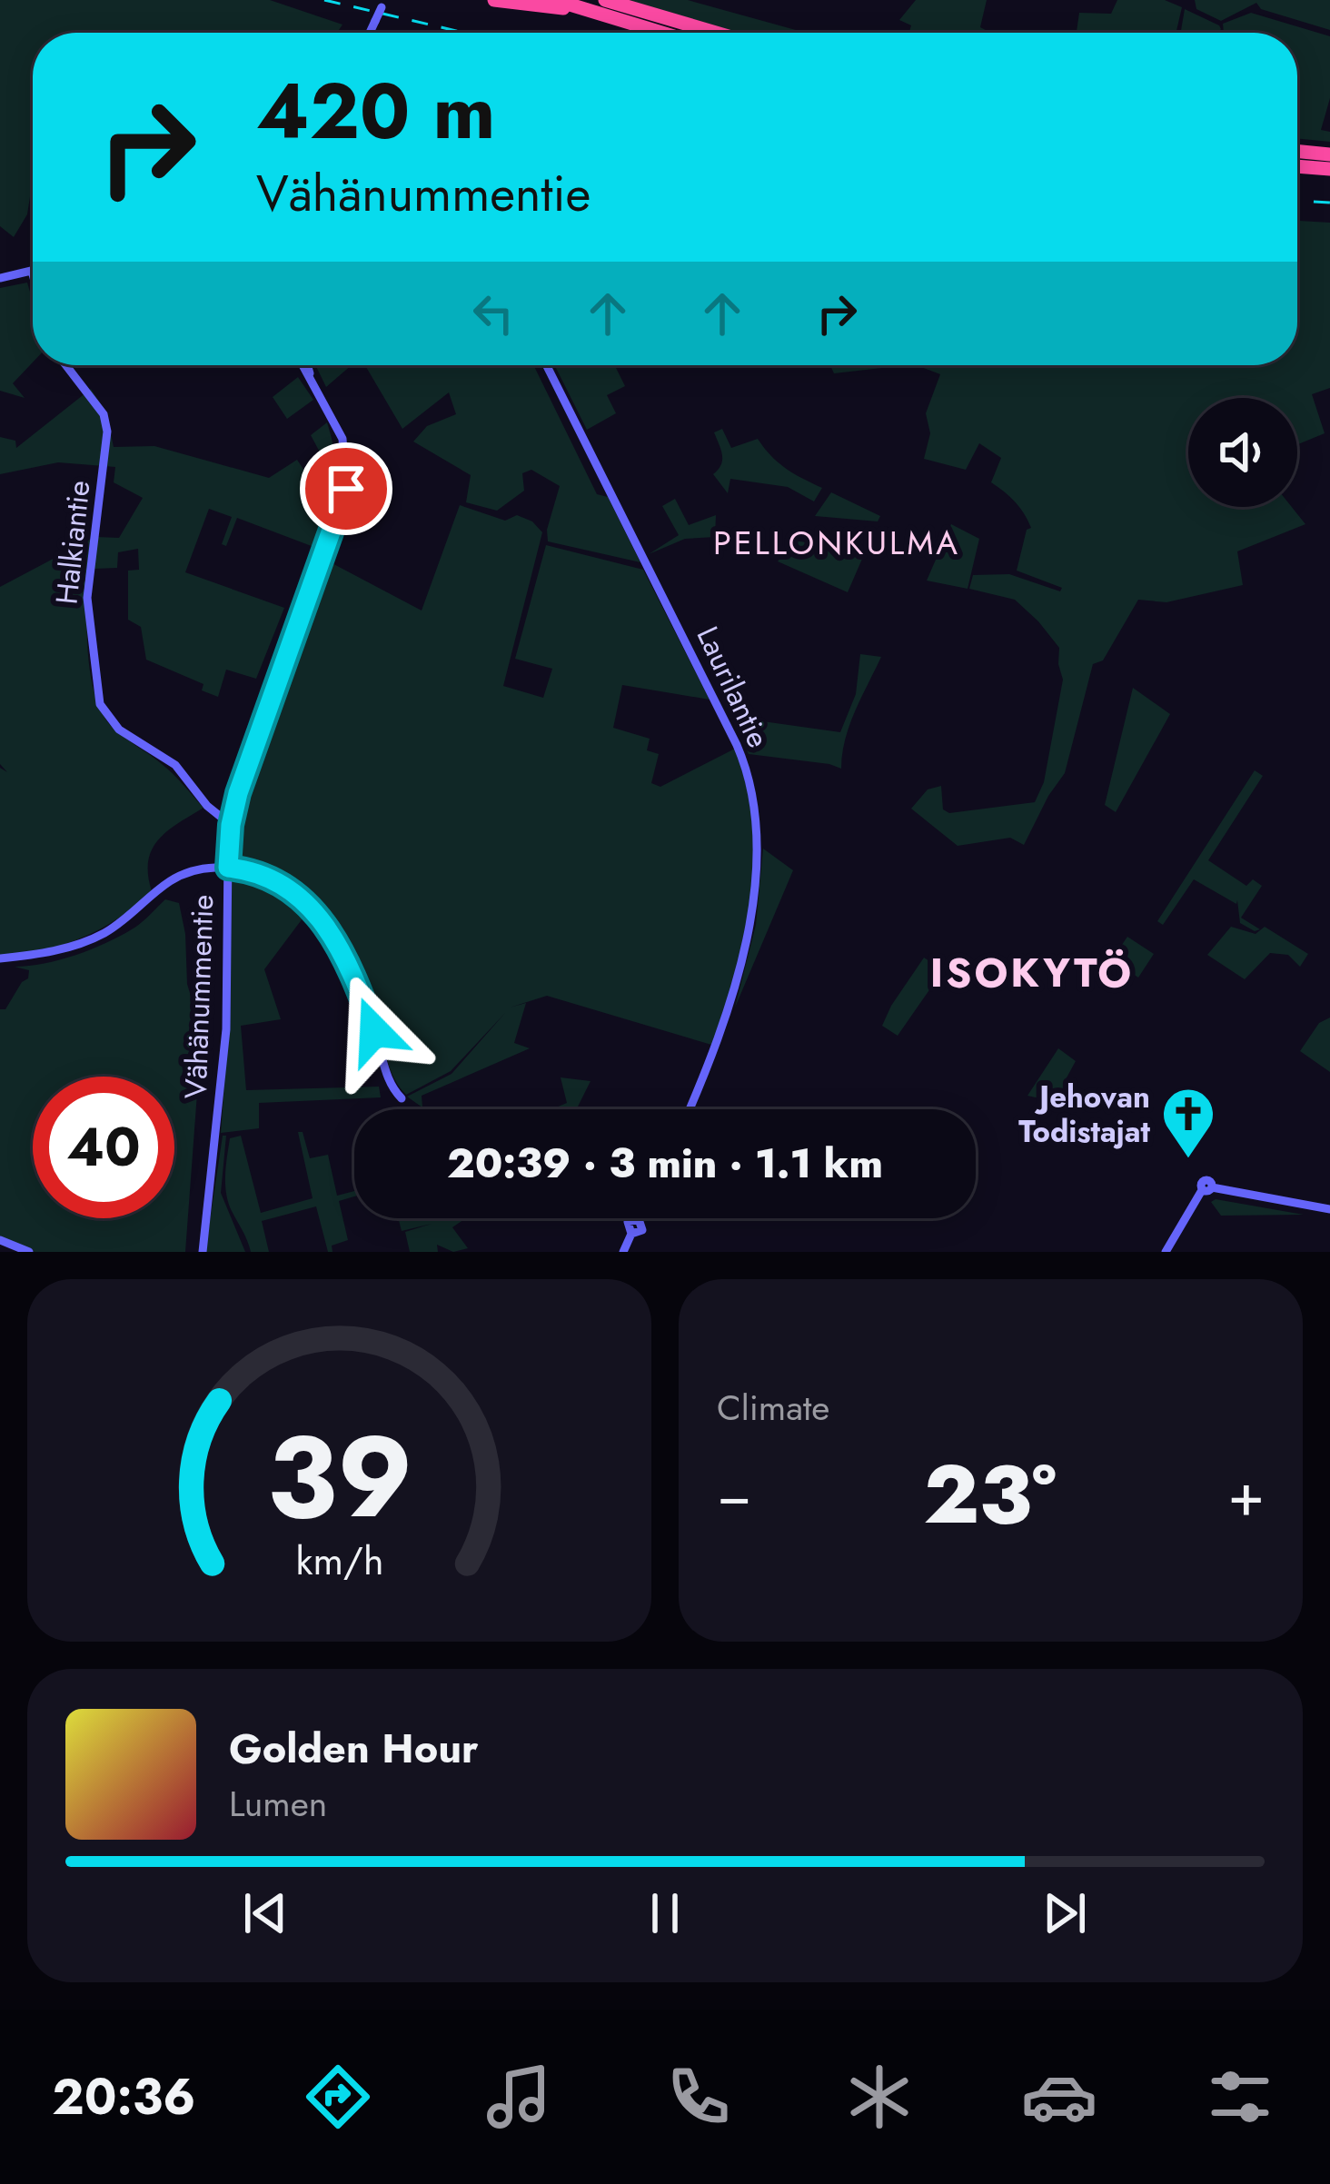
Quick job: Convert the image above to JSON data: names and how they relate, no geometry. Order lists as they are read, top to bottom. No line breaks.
{"streets":{"street":["Halkiantie","Laurilantie","Vähänummentie"]},"crossings":[["Halkiantie","Vähänummentie"]],"districts":["PELLONKULMA","ISOKYTÖ"],"places":{"church":["Jehovan Todistajat"]},"page":{"turn":["420 m","Vähänummentie"],"limit":"40","trip":"20:39 · 3 min · 1.1 km","tile":"Climate","heat":["−","23°","+"],"song":["Golden Hour","Lumen"],"tabs":"20:36","gauge":["39","km/h"]}}
